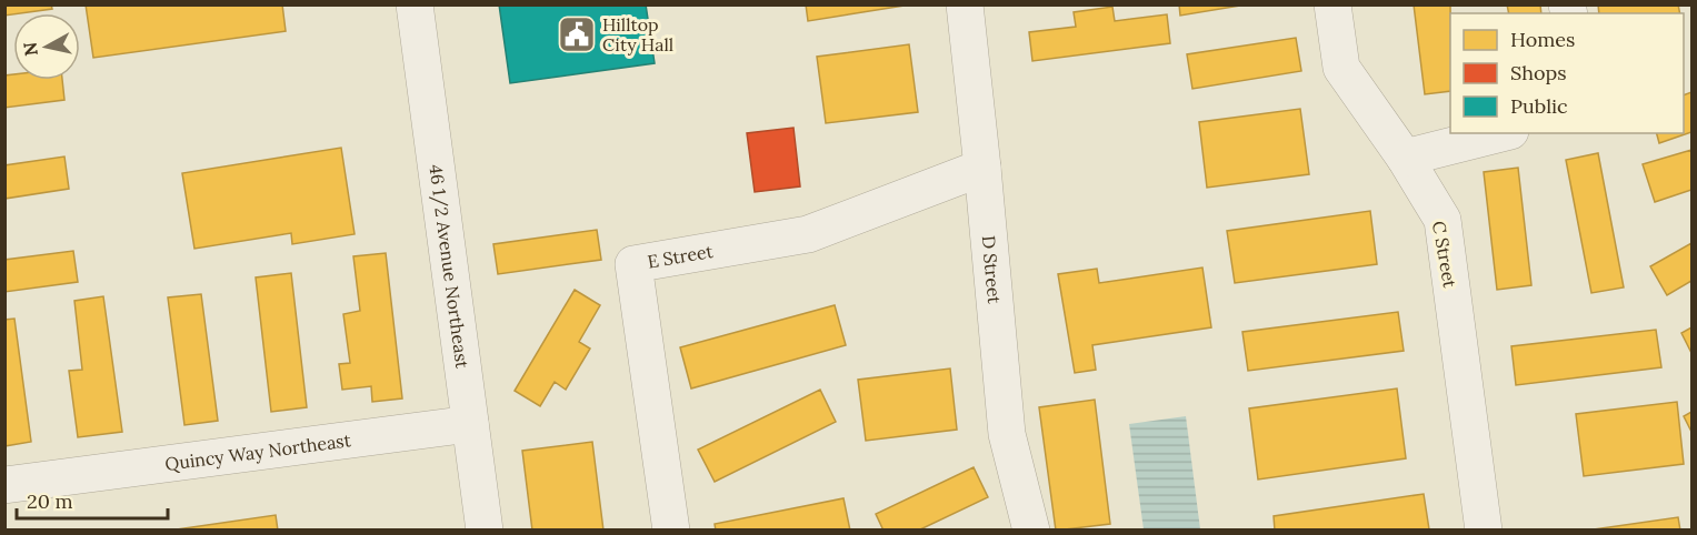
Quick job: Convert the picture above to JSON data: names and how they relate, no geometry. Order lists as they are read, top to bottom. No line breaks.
{"streets":{"street":["C Street","E Street","46 1/2 Avenue Northeast","D Street","Quincy Way Northeast"]},"crossings":[["E Street","D Street"],["46 1/2 Avenue Northeast","Quincy Way Northeast"]],"places":{"public building":["Hilltop City Hall"]},"legend":["Homes","Shops","Public"],"scale_bar":"20 m","north":"left"}
